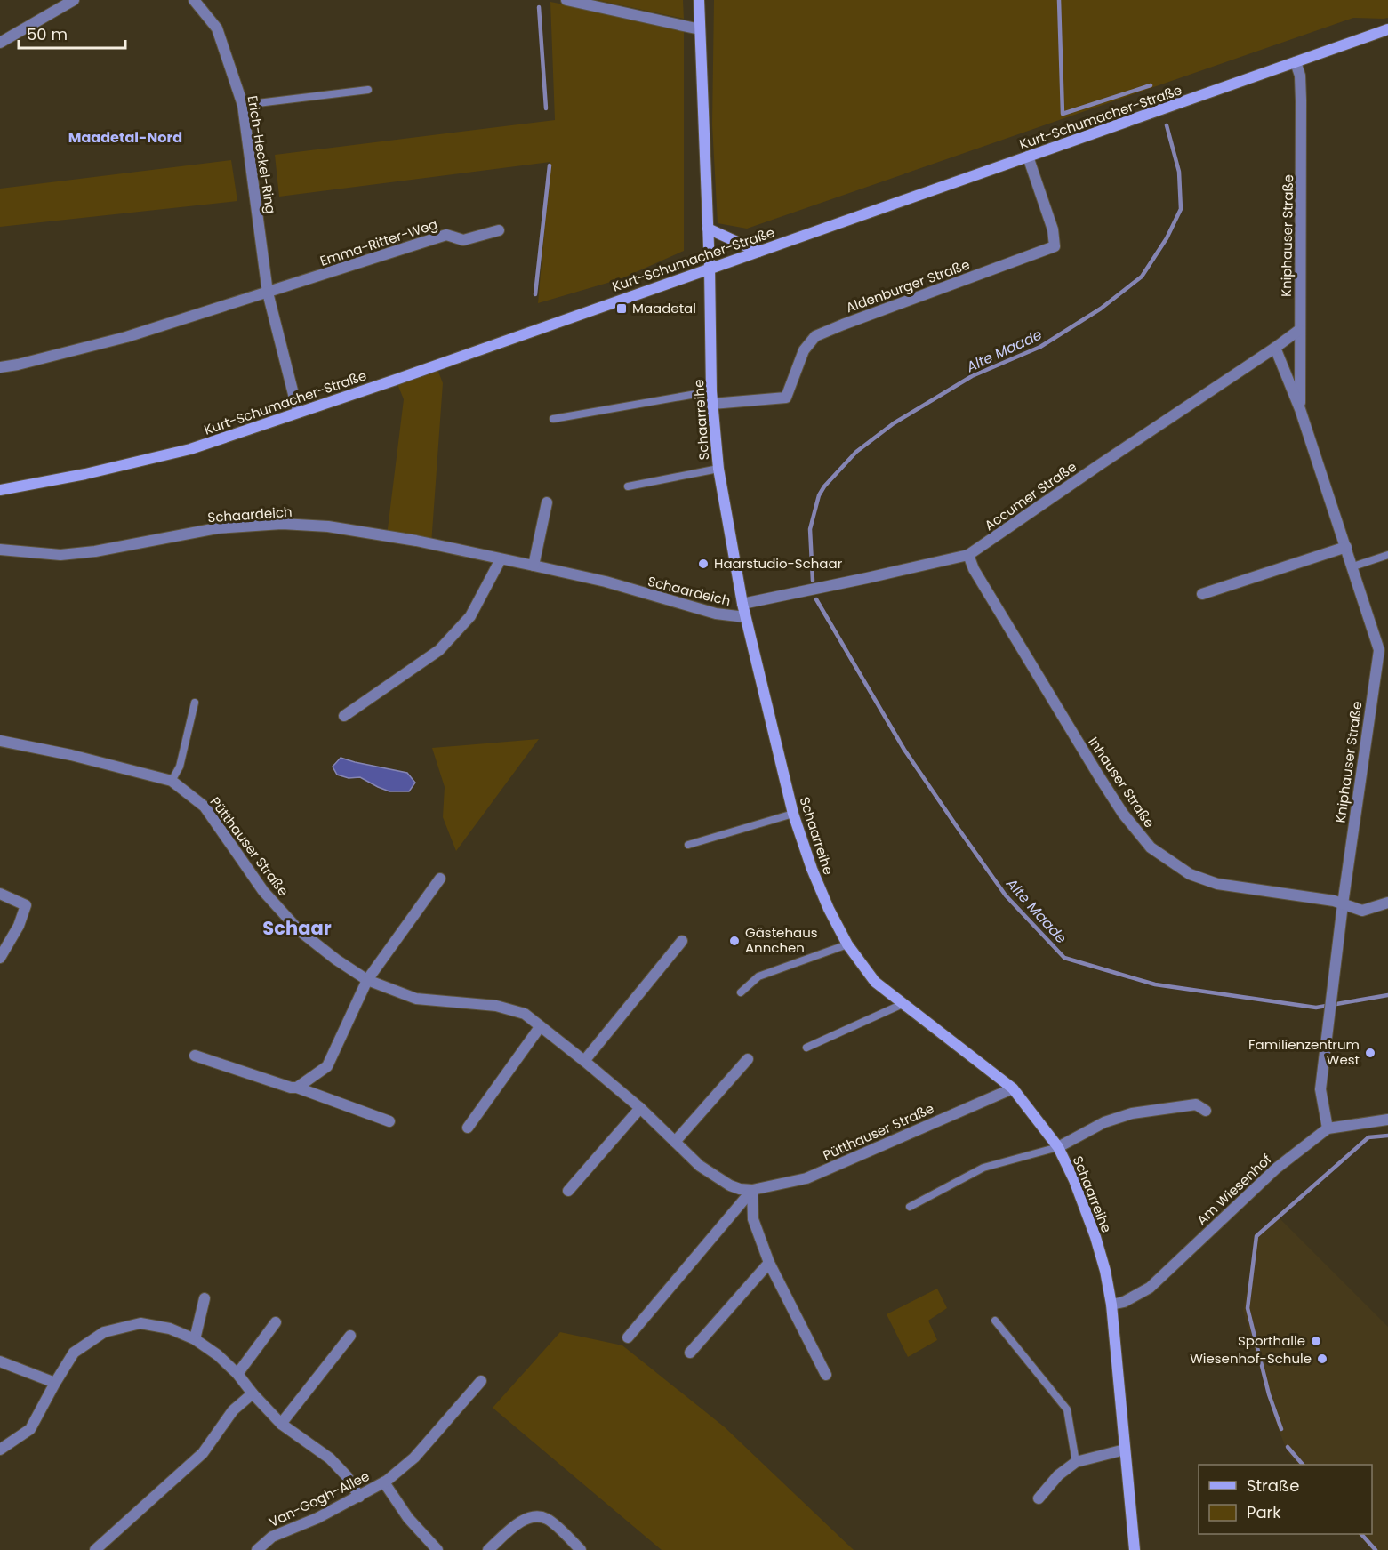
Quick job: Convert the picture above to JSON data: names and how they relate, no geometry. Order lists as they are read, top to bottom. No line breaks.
{"streets":{"main road":["Kurt-Schumacher-Straße","Schaarreihe"],"street":["Erich-Heckel-Ring","Kniphauser Straße","Emma-Ritter-Weg","Aldenburger Straße","Accumer Straße","Schaardeich","Inhauser Straße","Pütthauser Straße","Am Wiesenhof","Van-Gogh-Allee"]},"crossings":[["Kurt-Schumacher-Straße","Erich-Heckel-Ring"],["Kurt-Schumacher-Straße","Kniphauser Straße"],["Kurt-Schumacher-Straße","Aldenburger Straße"],["Kurt-Schumacher-Straße","Schaarreihe"],["Erich-Heckel-Ring","Emma-Ritter-Weg"],["Kniphauser Straße","Accumer Straße"],["Kniphauser Straße","Inhauser Straße"],["Kniphauser Straße","Am Wiesenhof"],["Aldenburger Straße","Schaarreihe"],["Schaarreihe","Accumer Straße"],["Schaarreihe","Schaardeich"],["Schaarreihe","Pütthauser Straße"],["Schaarreihe","Am Wiesenhof"],["Accumer Straße","Inhauser Straße"]],"districts":["Maadetal-Nord","Schaar"],"water":["Alte Maade"],"places":{"transit":["Maadetal"],"other":["Haarstudio-Schaar","Gästehaus Annchen","Familienzentrum West","Sporthalle","Wiesenhof-Schule"]},"legend":["Straße","Park"],"scale_bar":"50 m"}
